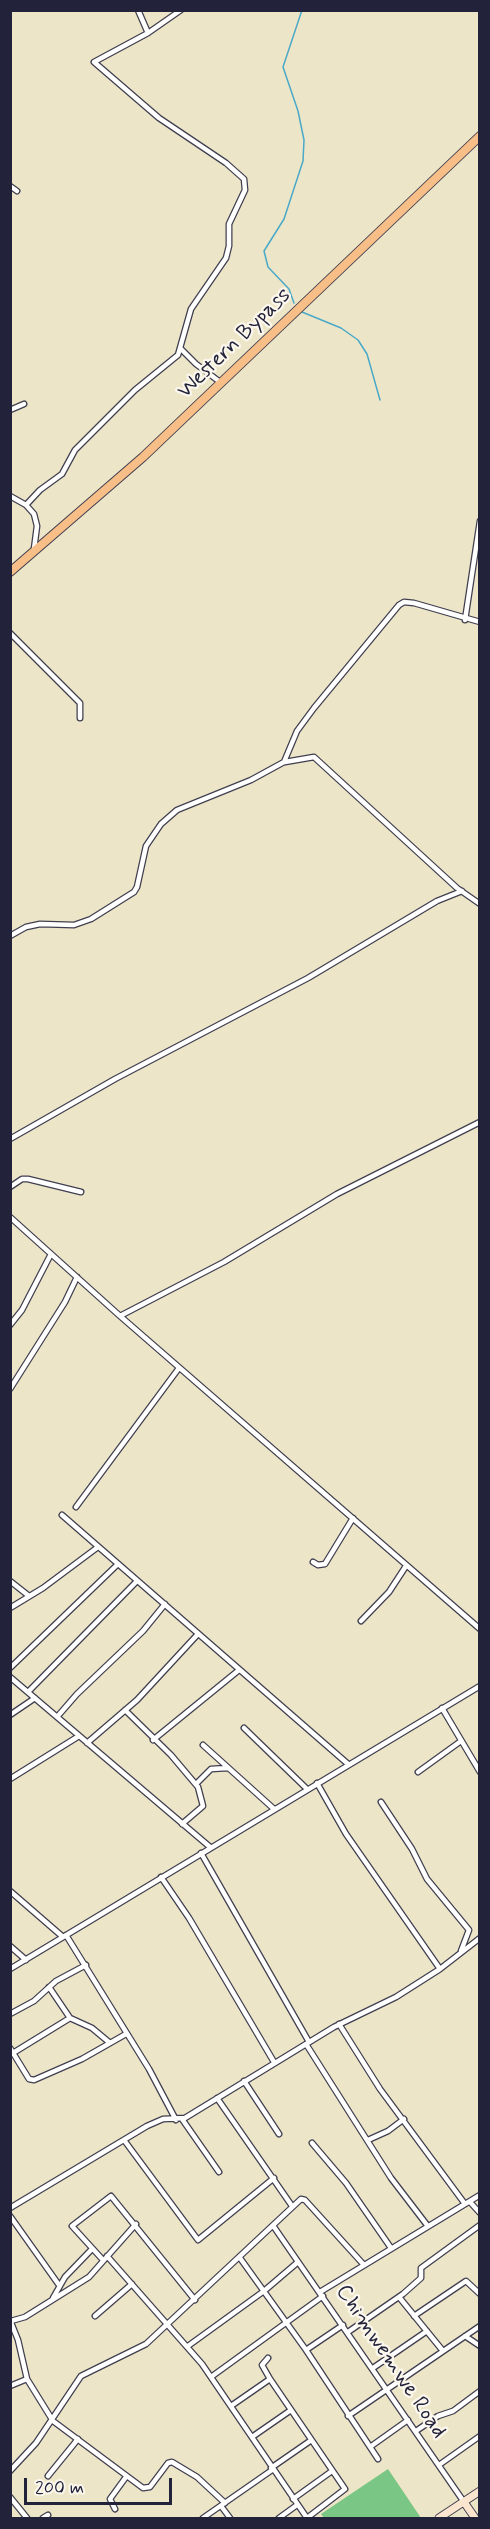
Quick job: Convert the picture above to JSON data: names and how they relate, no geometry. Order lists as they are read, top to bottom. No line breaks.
{"streets":{"main road":["Western Bypass","Chimwemwe Road"]},"scale_bar":"200 m"}
